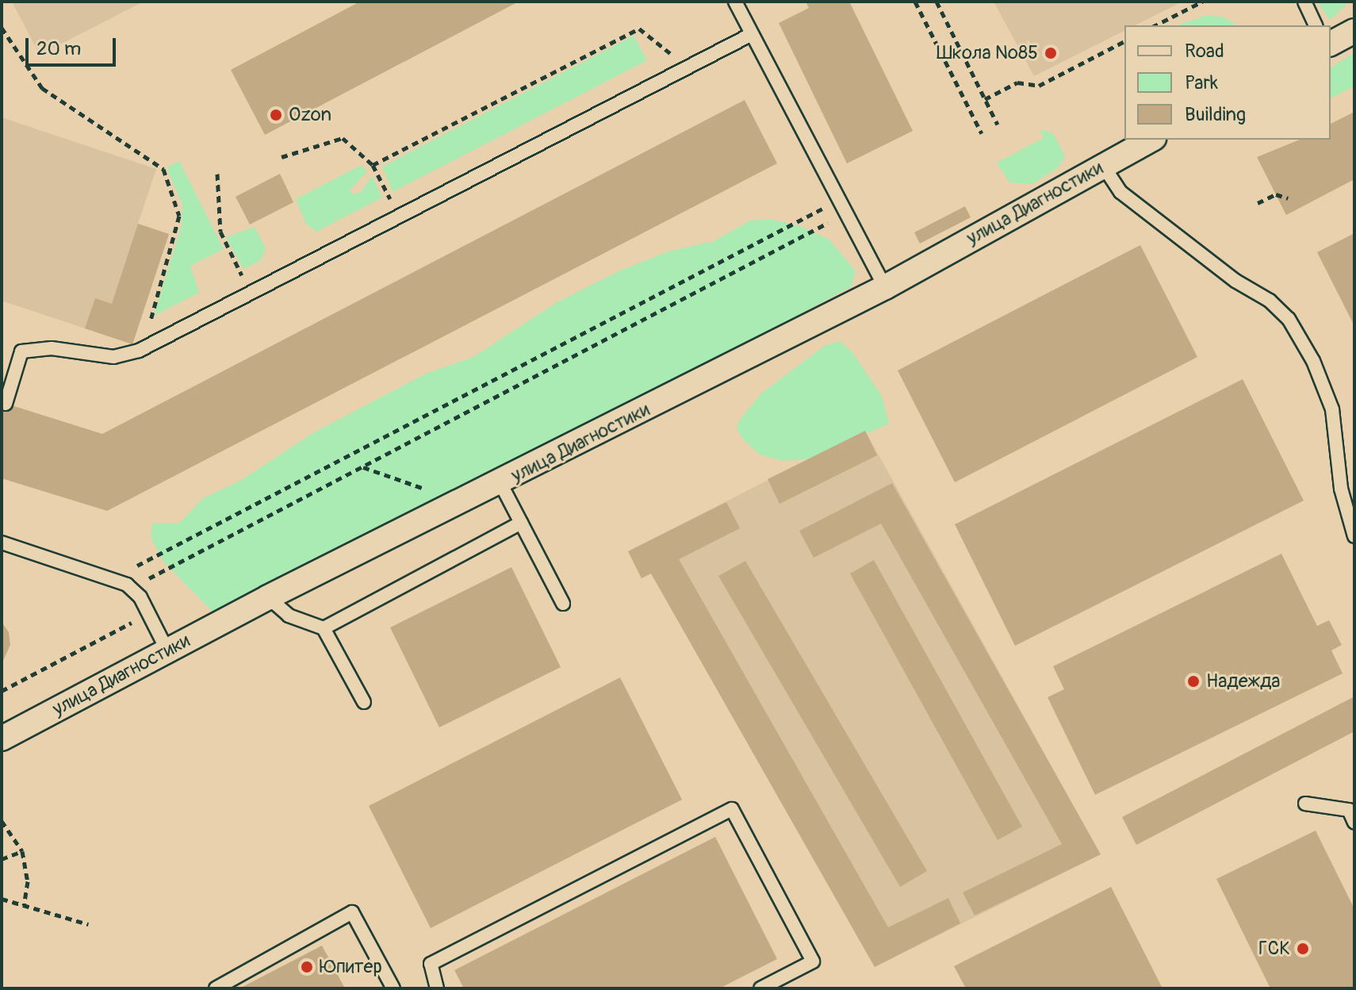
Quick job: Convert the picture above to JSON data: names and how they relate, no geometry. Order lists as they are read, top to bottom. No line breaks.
{"streets":{"street":["улица Диагностики"]},"places":["Школа №85","Ozon","Надежда","ГСК","Юпитер"],"legend":["Road","Park","Building"],"scale_bar":"20 m"}
